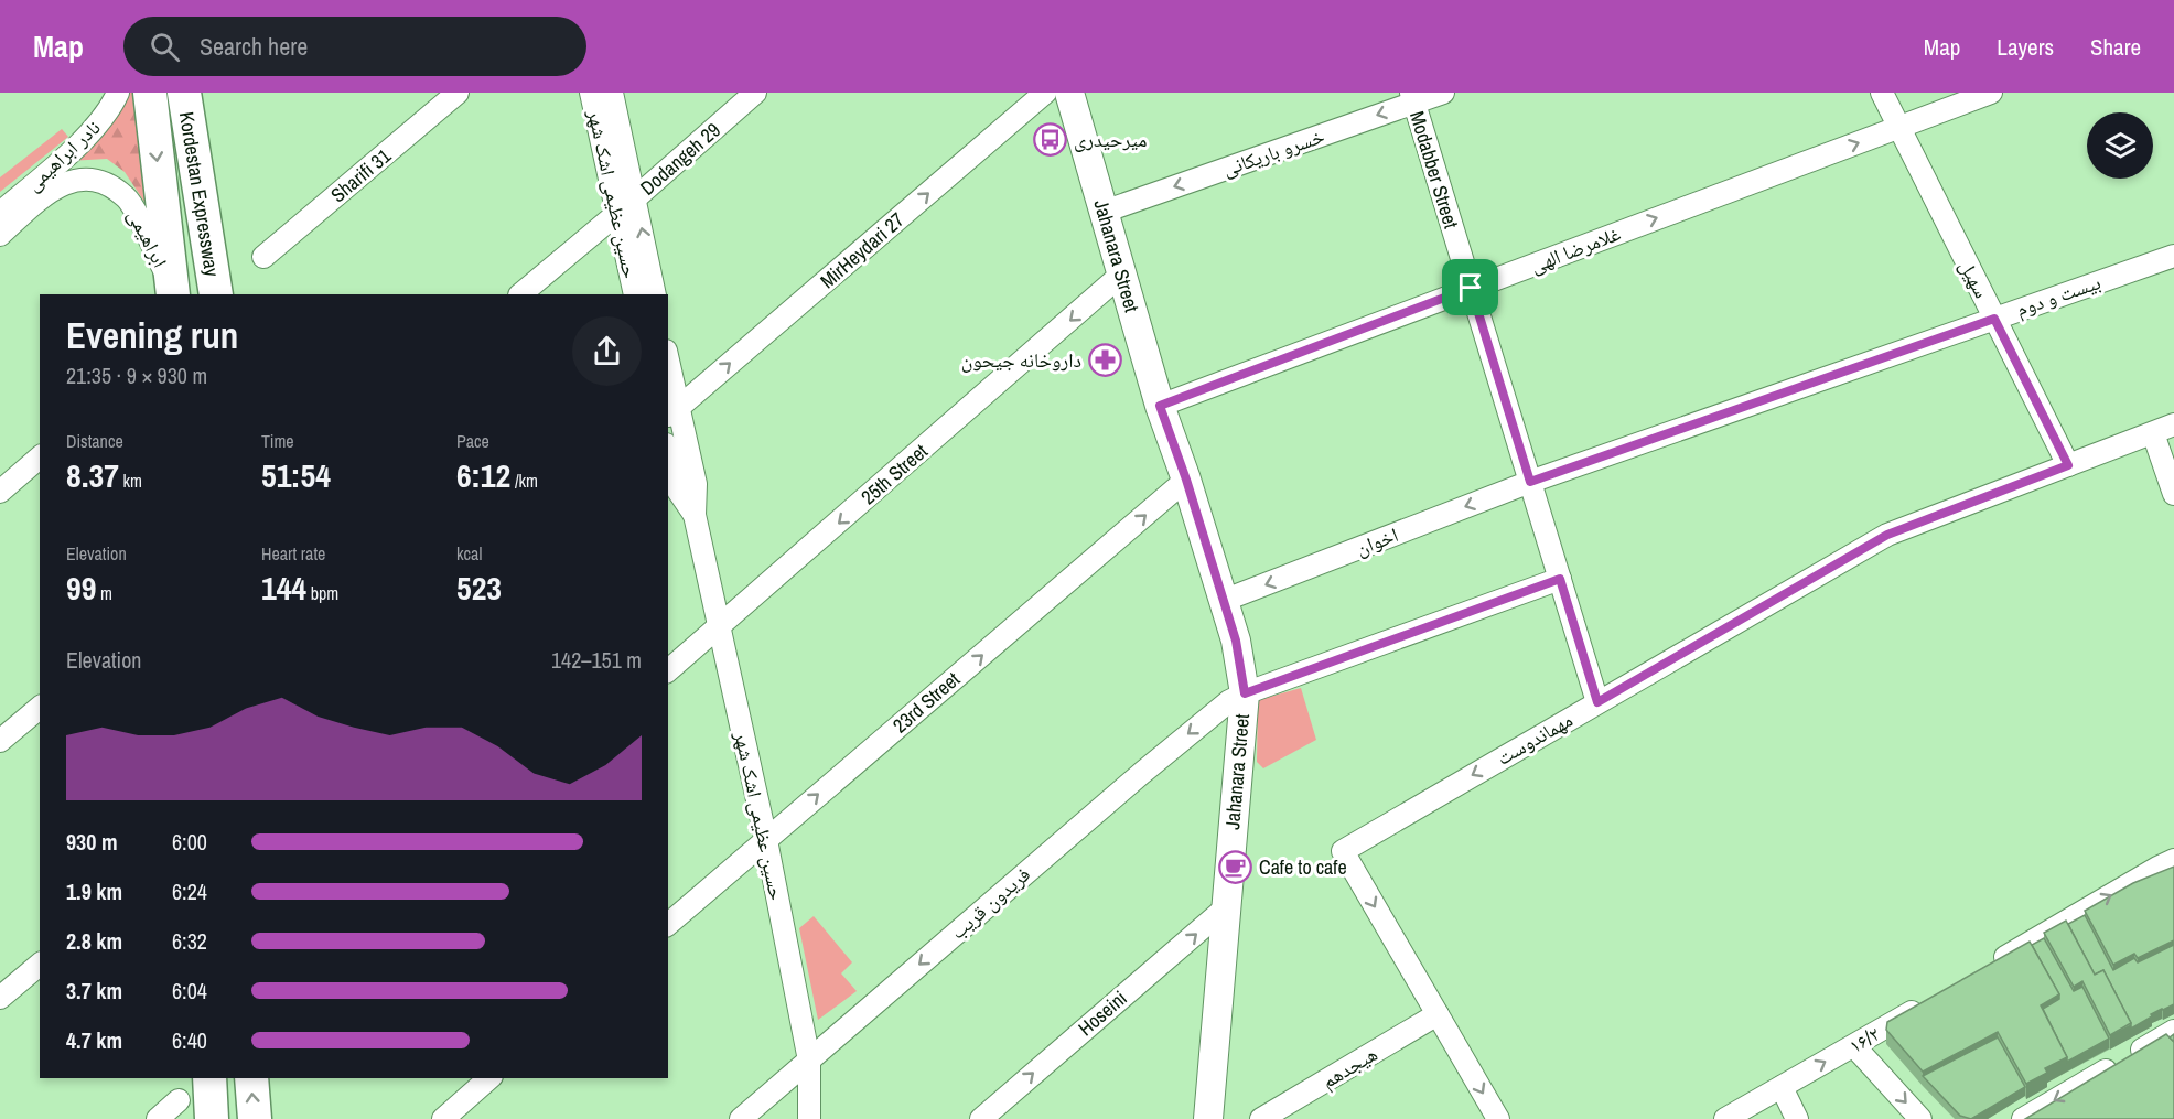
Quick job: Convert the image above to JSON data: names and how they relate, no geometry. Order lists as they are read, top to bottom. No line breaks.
{"streets":{"highway":["Kordestan Expressway"],"main road":["Jahanara Street"],"street":["خسرو باریکانی","نادر ابراهیمی","Dodangeh 29","Modabber Street","Sharifi 31","حسین عظیمی اشک شهر","ابراهیمی","غلامرضا الهی","MirHeydari 27","سهیل","بیست و دوم","25th Street","اخوان","23rd Street","مهماندوست","فریدون قریب","Hoseini","۱۶/۲","هیجدهم"]},"crossings":[["خسرو باریکانی","Modabber Street"],["خسرو باریکانی","Jahanara Street"],["نادر ابراهیمی","ابراهیمی"],["Dodangeh 29","حسین عظیمی اشک شهر"],["Modabber Street","غلامرضا الهی"],["Modabber Street","بیست و دوم"],["Modabber Street","اخوان"],["Modabber Street","مهماندوست"],["Modabber Street","فریدون قریب"],["Kordestan Expressway","ابراهیمی"],["حسین عظیمی اشک شهر","MirHeydari 27"],["حسین عظیمی اشک شهر","25th Street"],["حسین عظیمی اشک شهر","23rd Street"],["حسین عظیمی اشک شهر","فریدون قریب"],["غلامرضا الهی","Jahanara Street"],["غلامرضا الهی","سهیل"],["Jahanara Street","25th Street"],["Jahanara Street","اخوان"],["Jahanara Street","23rd Street"],["Jahanara Street","فریدون قریب"],["Jahanara Street","Hoseini"],["سهیل","بیست و دوم"],["سهیل","مهماندوست"],["بیست و دوم","اخوان"],["مهماندوست","هیجدهم"]],"one_way":["خسرو باریکانی","غلامرضا الهی","MirHeydari 27","25th Street","اخوان","23rd Street","فریدون قریب","Hoseini"],"places":{"bus stop":["میرحیدری"],"pharmacy":["داروخانه جیحون"],"cafe":["Cafe to cafe"]},"page":{"header":"Map","search":"Search here","nav":["Map","Layers","Share"],"heading":["Evening run","21:35 · 9 × 930 m"],"stats":[["Distance","8.37 km"],["Time","51:54"],["Pace","6:12 /km"],["Elevation","99 m"],["Heart rate","144 bpm"],["kcal","523"]],"chart":["Elevation","142–151 m"],"list":[{"name":"930 m","note":"6:00"},{"name":"1.9 km","note":"6:24"},{"name":"2.8 km","note":"6:32"},{"name":"3.7 km","note":"6:04"},{"name":"4.7 km","note":"6:40"}]}}
